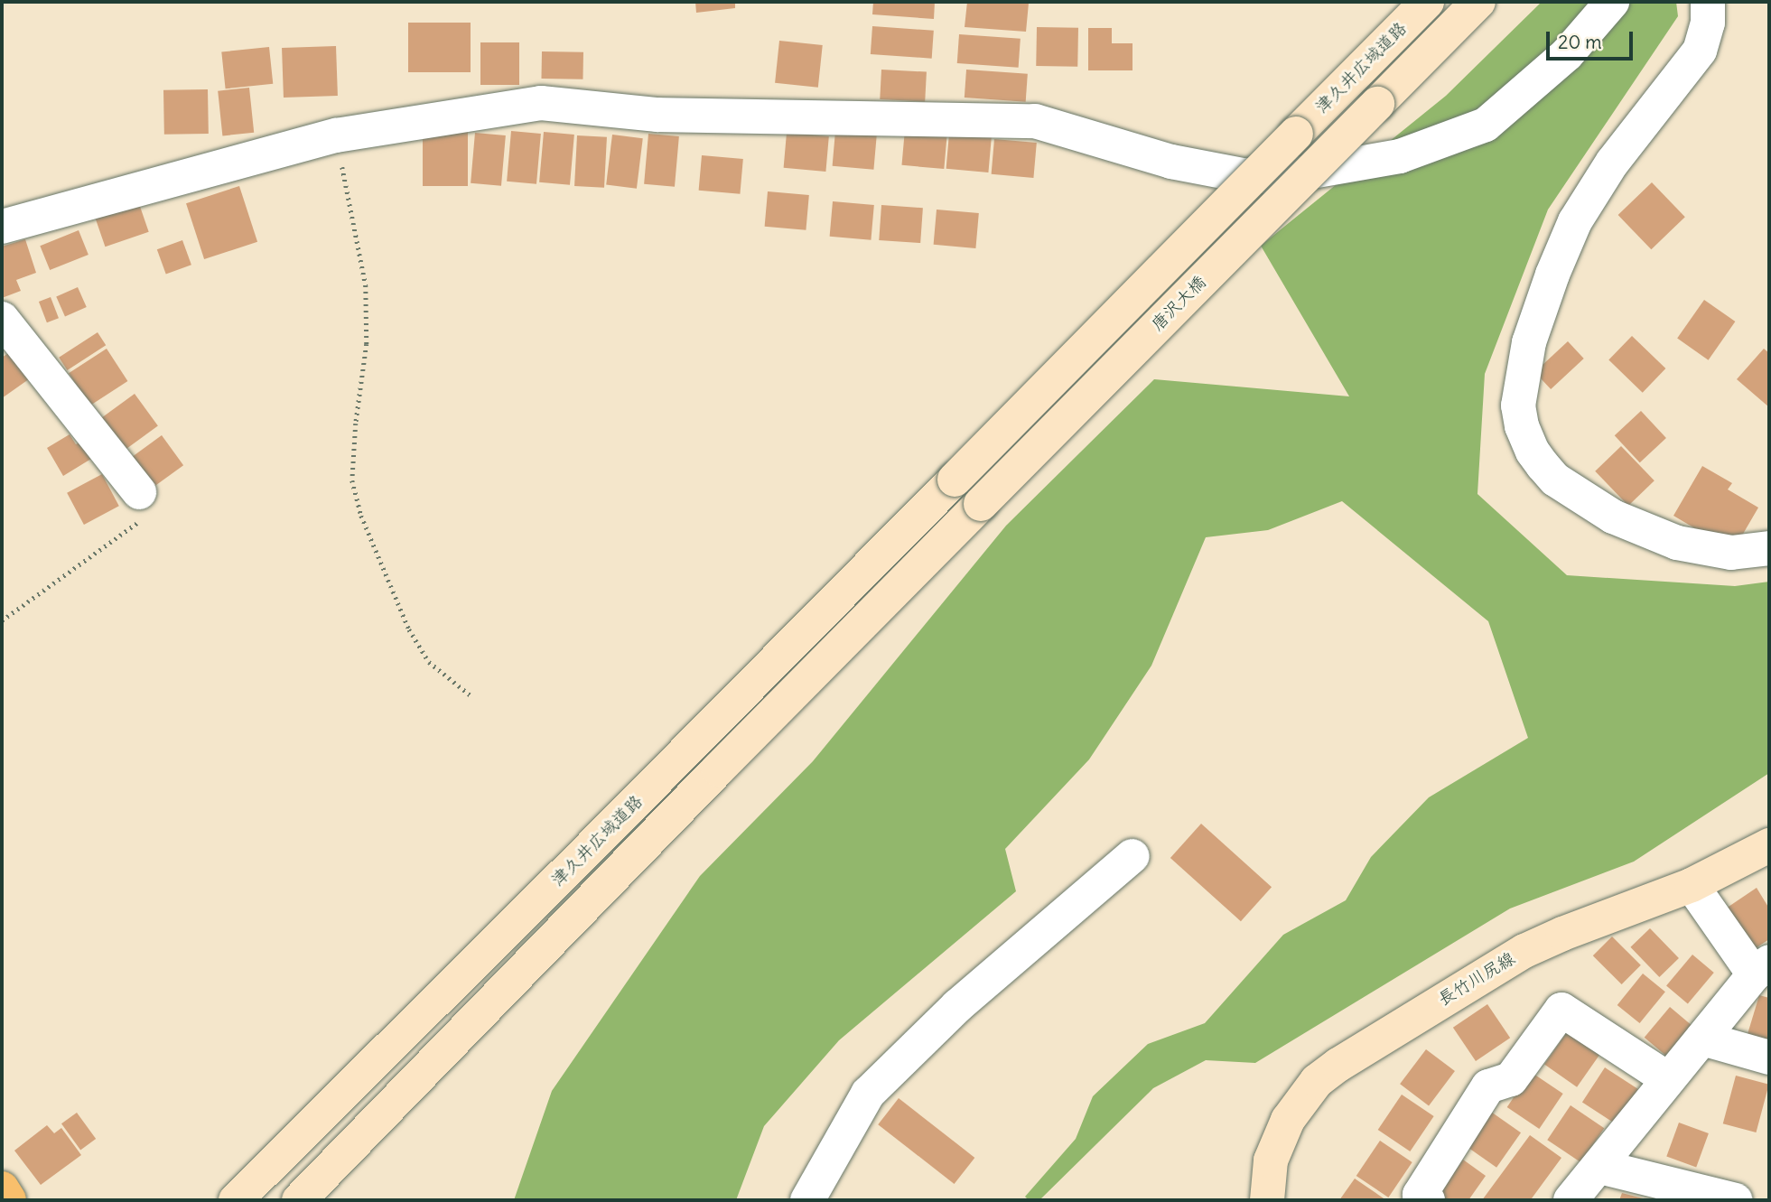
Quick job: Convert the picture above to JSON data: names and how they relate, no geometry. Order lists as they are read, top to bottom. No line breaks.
{"streets":{"main road":["津久井広域道路","唐沢大橋","長竹川尻線"]},"crossings":[["津久井広域道路","唐沢大橋"]],"scale_bar":"20 m"}
